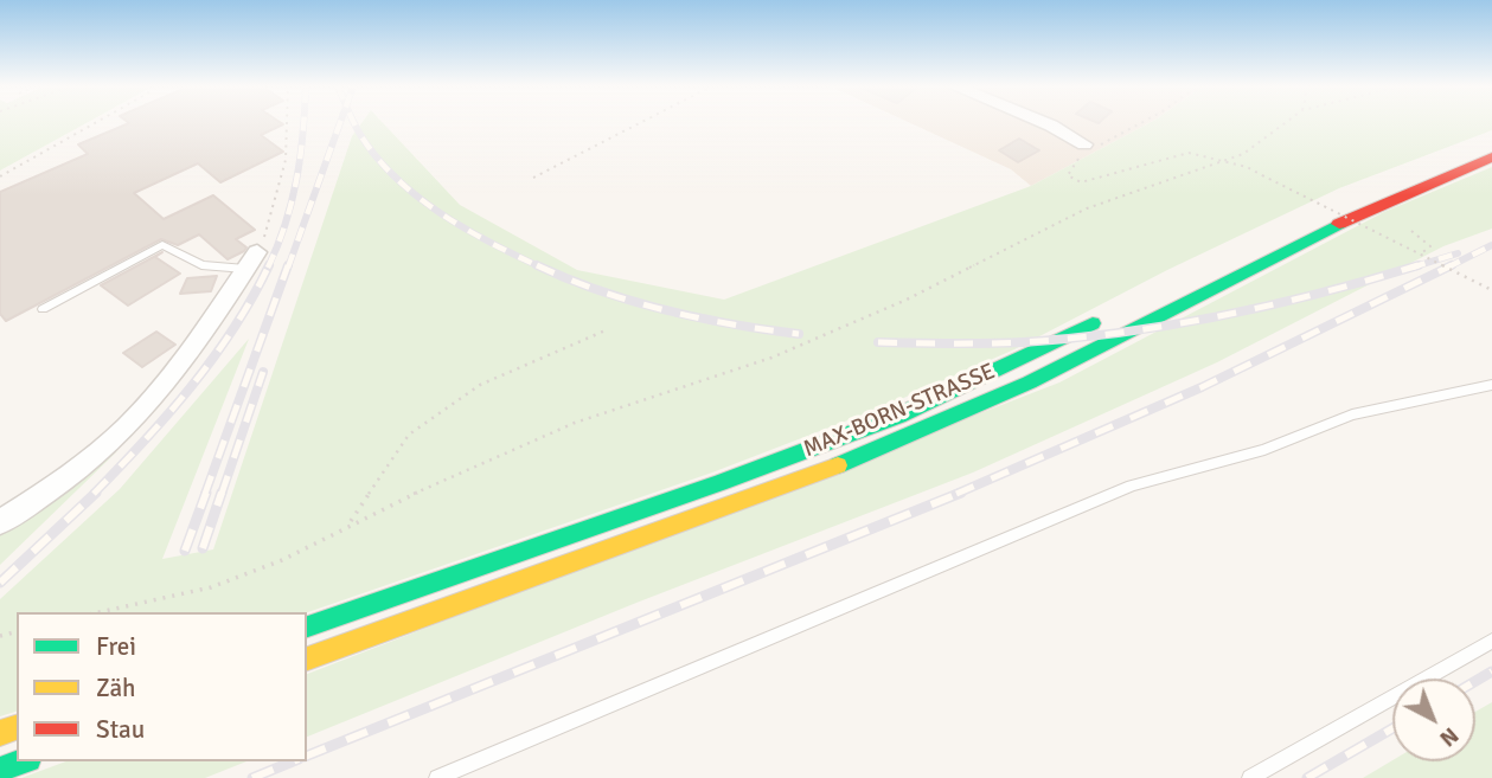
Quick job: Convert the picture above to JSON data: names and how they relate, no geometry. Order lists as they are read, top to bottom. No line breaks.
{"streets":{"main road":["MAX-BORN-STRASSE"]},"legend":["Frei","Zäh","Stau"],"north":"bottom right"}
